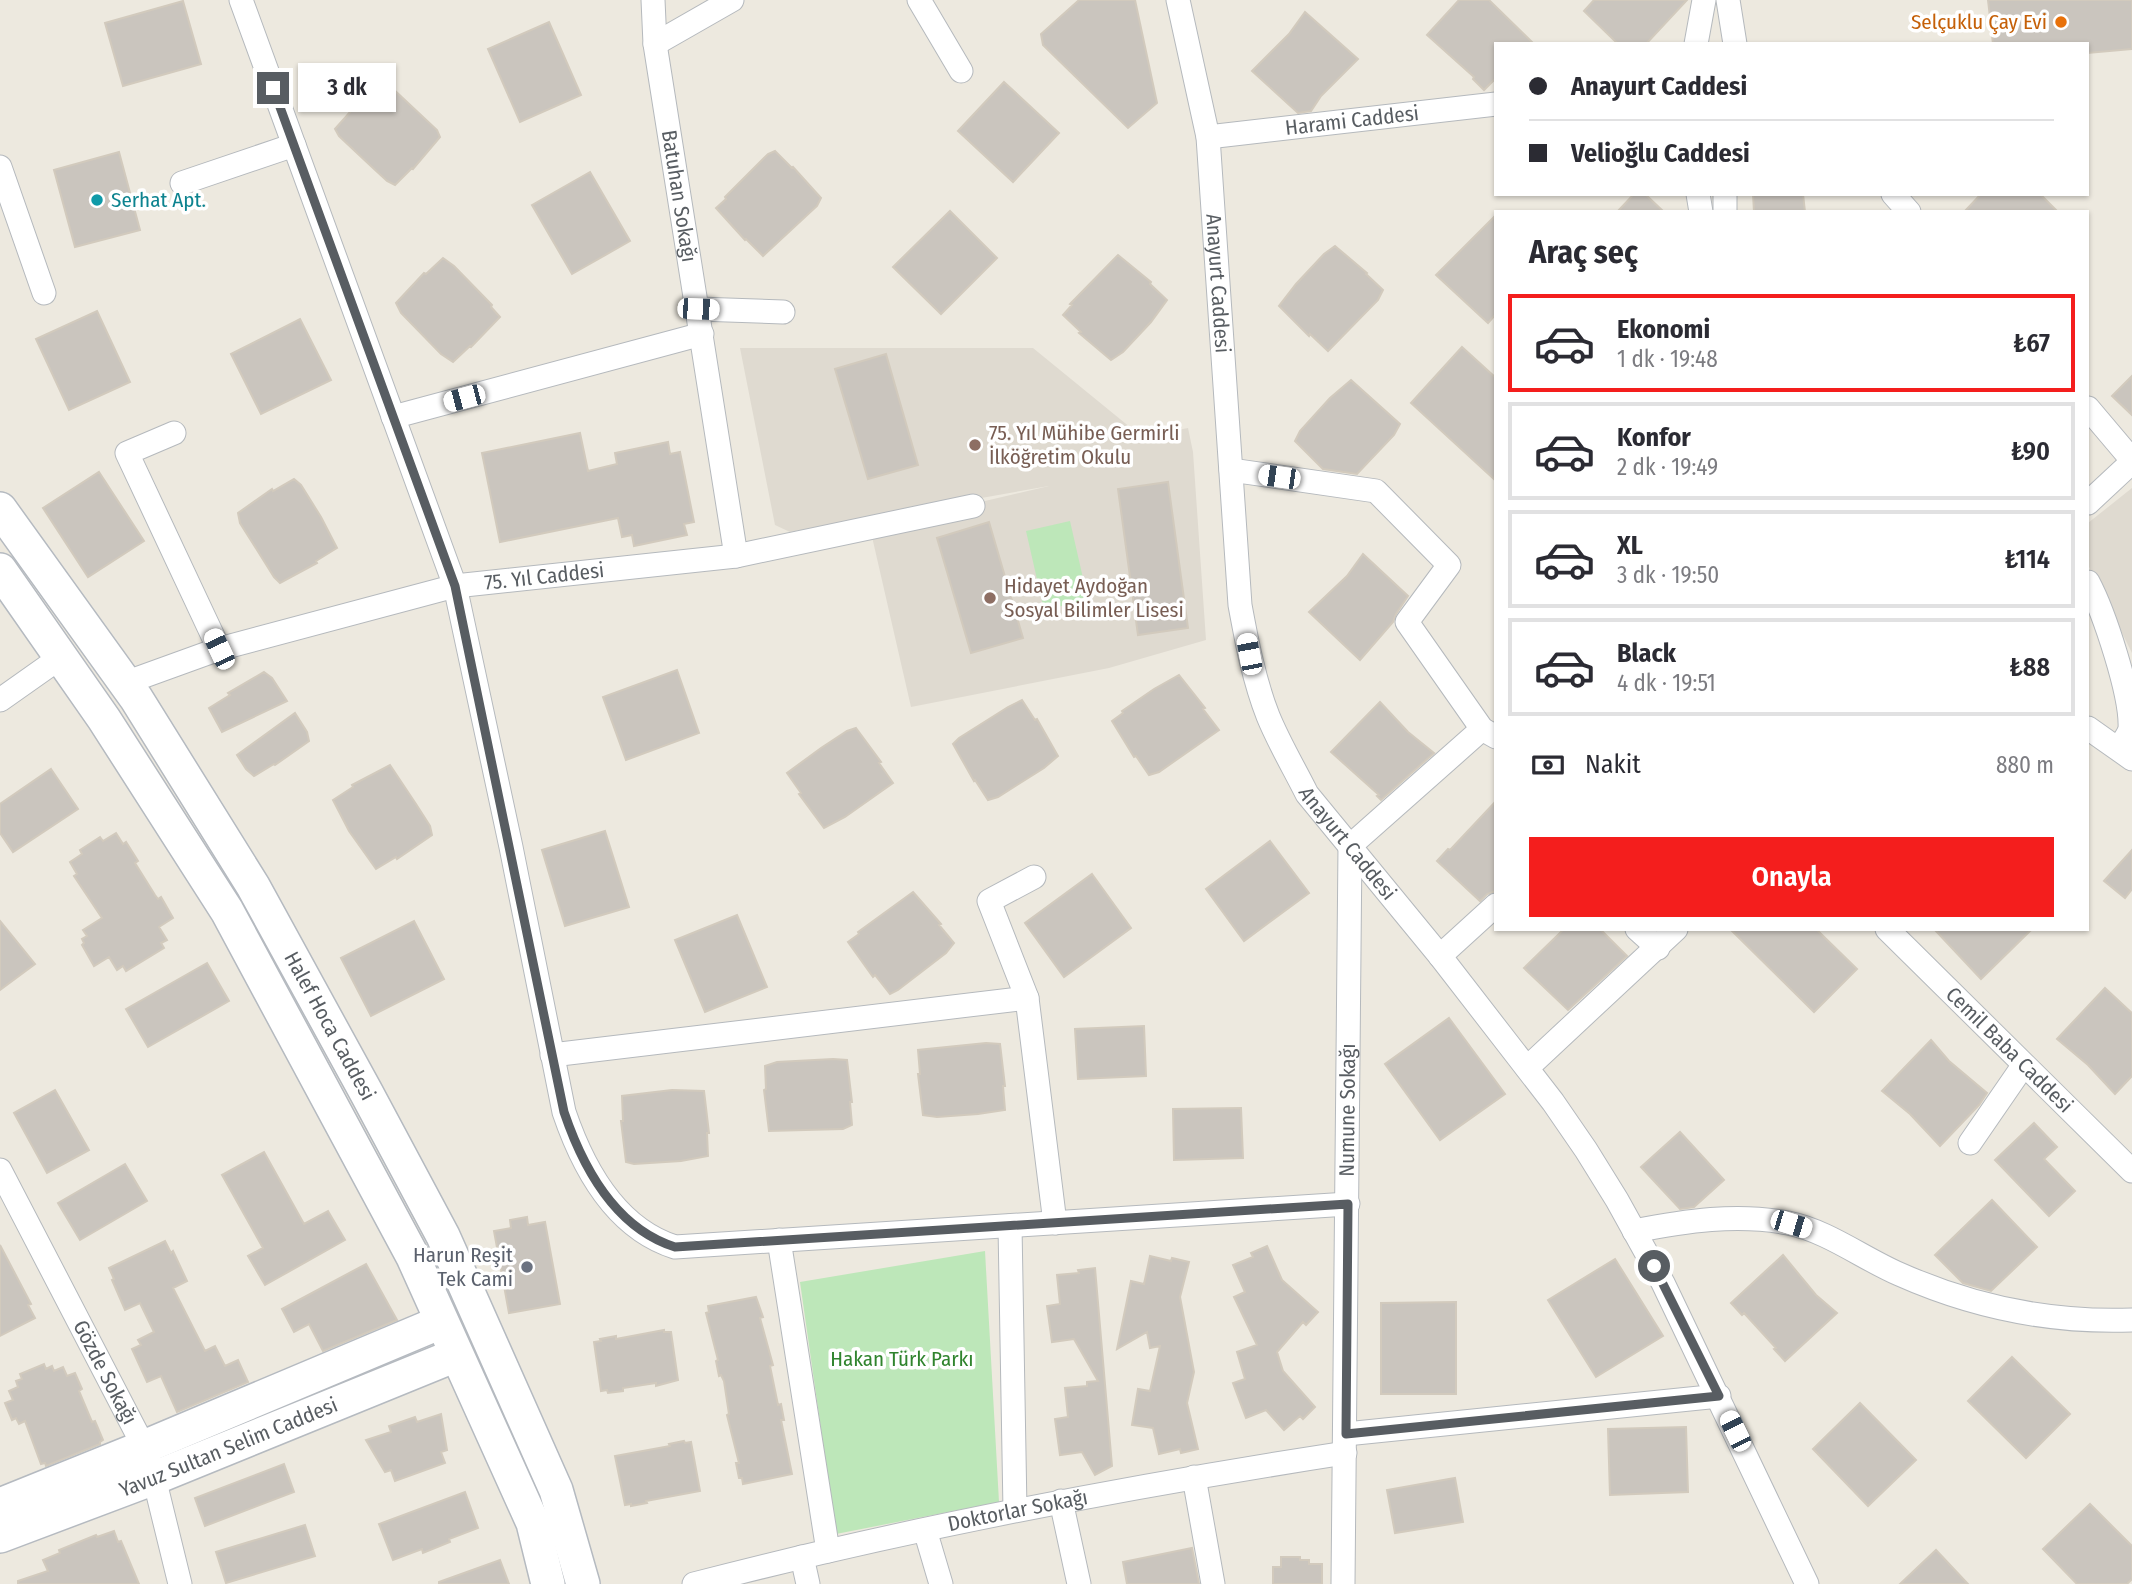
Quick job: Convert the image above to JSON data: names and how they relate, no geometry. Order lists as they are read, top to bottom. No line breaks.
{"streets":{"main road":["Halef Hoca Caddesi","Yavuz Sultan Selim Caddesi"],"street":["Harami Caddesi","Batuhan Sokağı","Anayurt Caddesi","75. Yıl Caddesi","Cemil Baba Caddesi","Numune Sokağı","Gözde Sokağı","Doktorlar Sokağı"]},"crossings":[["Harami Caddesi","Anayurt Caddesi"],["Batuhan Sokağı","75. Yıl Caddesi"],["Anayurt Caddesi","Numune Sokağı"],["Anayurt Caddesi","Doktorlar Sokağı"],["75. Yıl Caddesi","Halef Hoca Caddesi"],["Halef Hoca Caddesi","Yavuz Sultan Selim Caddesi"],["Numune Sokağı","Doktorlar Sokağı"],["Gözde Sokağı","Yavuz Sultan Selim Caddesi"]],"parks":["Hakan Türk Parkı"],"places":["Selçuklu Çay Evi","Serhat Apt.","75. Yıl Mühibe Germirli İlköğretim Okulu","Hidayet Aydoğan Sosyal Bilimler Lisesi","Harun Reşit Tek Cami"],"page":{"banner":["Anayurt Caddesi","Velioğlu Caddesi"],"bubble":"3 dk","heading":"Araç seç","list":[{"name":"Ekonomi","note":"1 dk · 19:48","value":"₺67"},{"name":"Konfor","note":"2 dk · 19:49","value":"₺90"},{"name":"XL","note":"3 dk · 19:50","value":"₺114"},{"name":"Black","note":"4 dk · 19:51","value":"₺88"}],"pay":["Nakit","880 m"],"buttons":"Onayla"}}
